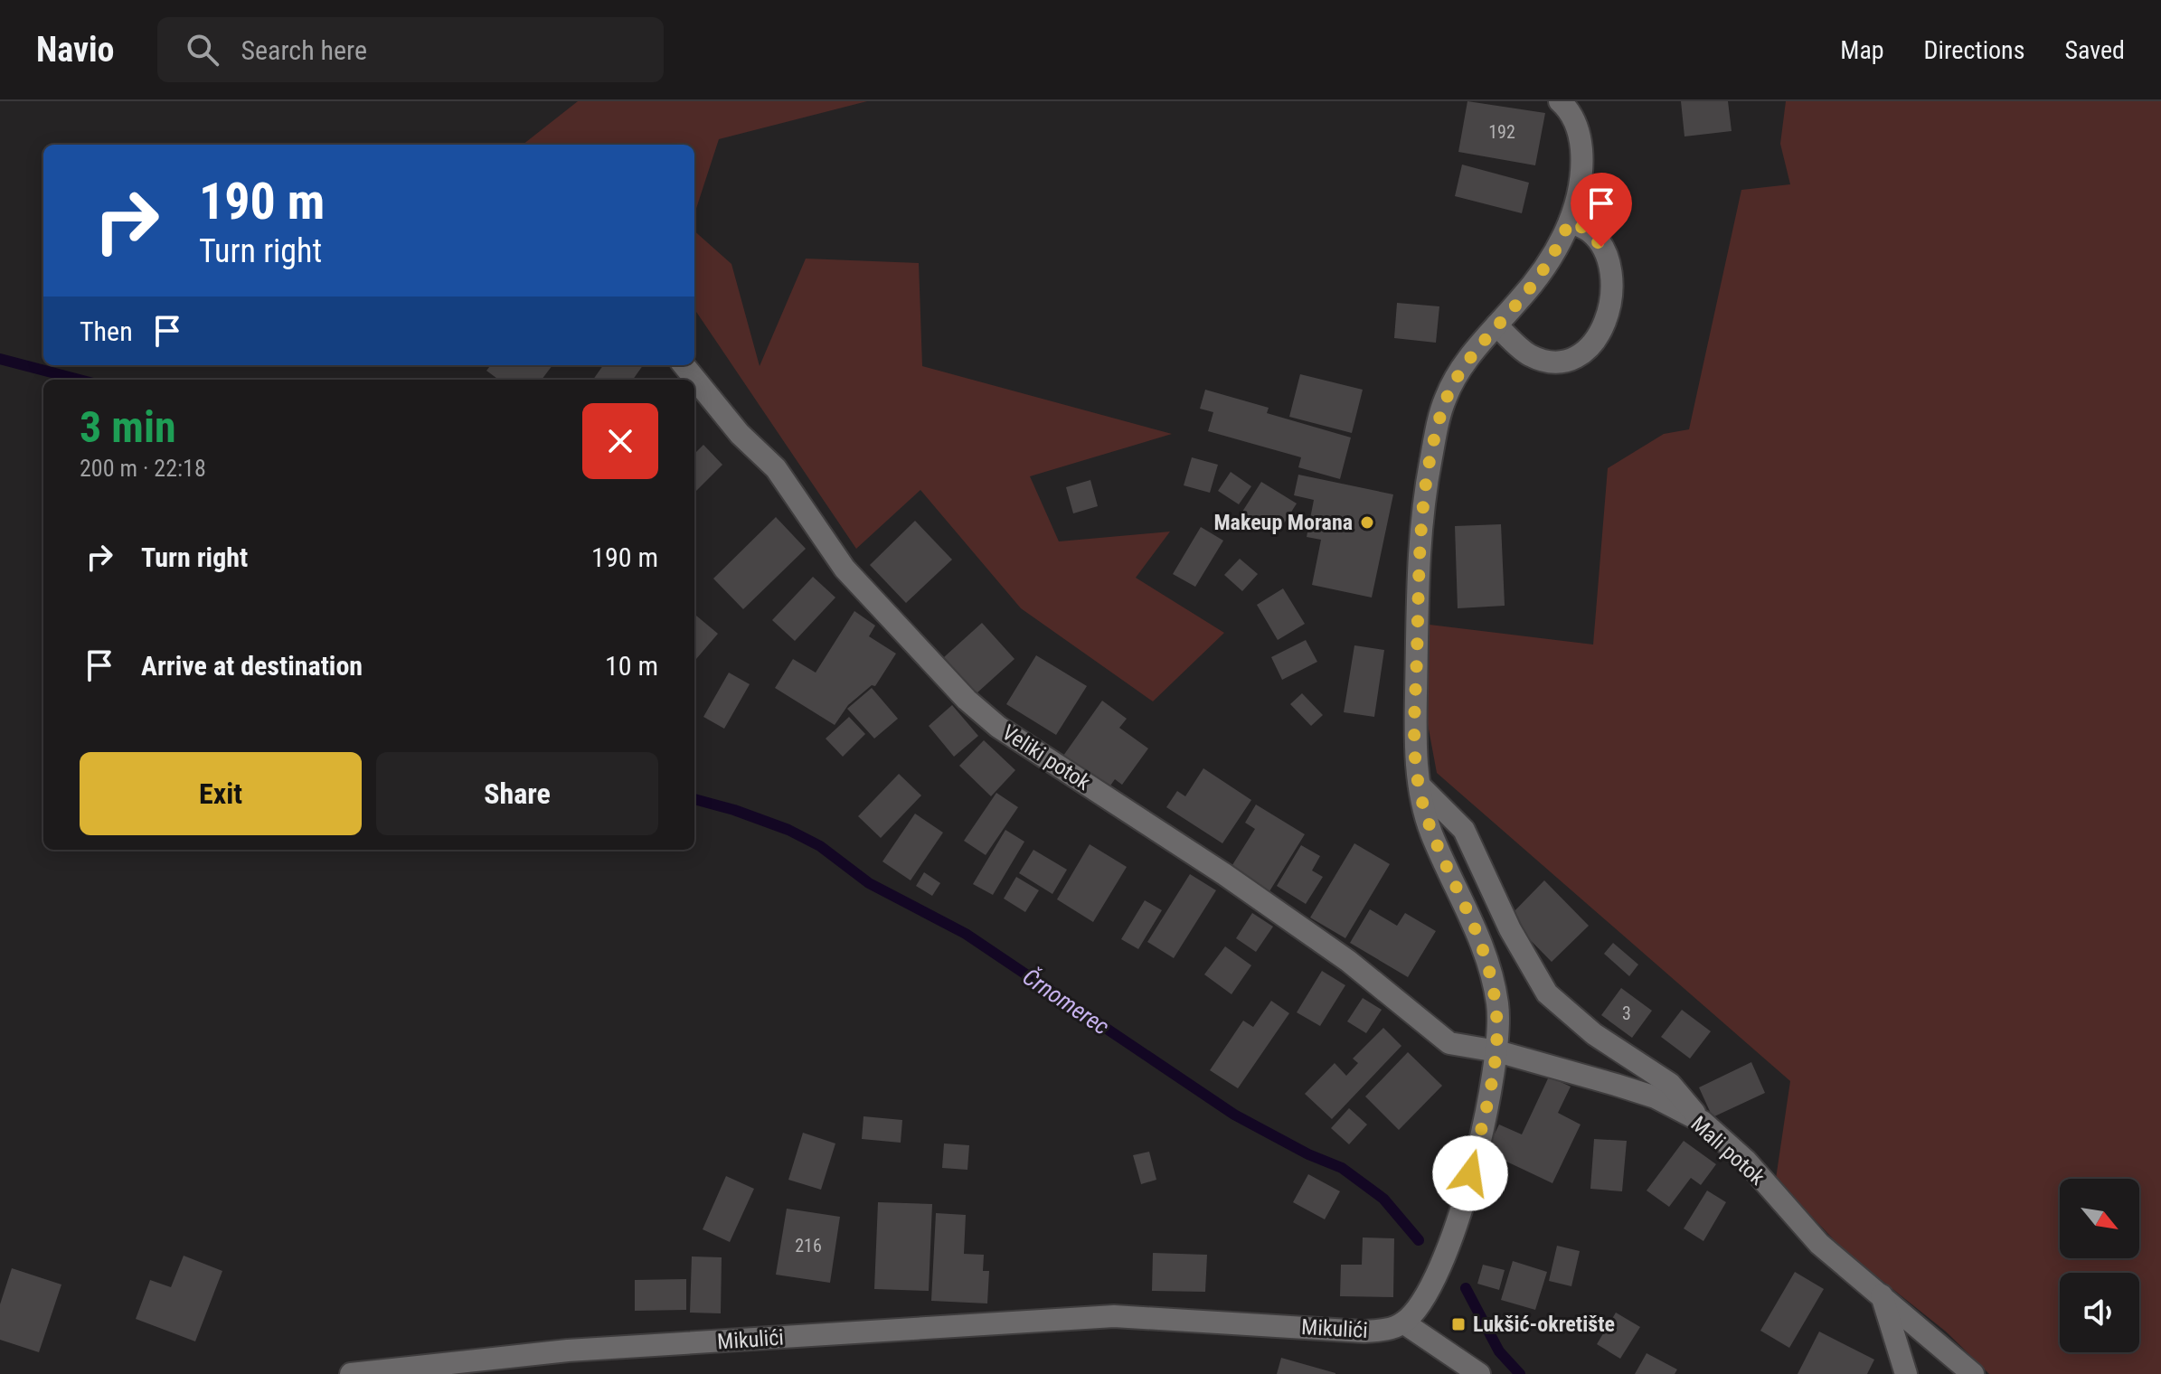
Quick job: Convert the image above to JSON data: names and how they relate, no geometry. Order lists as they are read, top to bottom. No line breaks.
{"streets":{"street":["Veliki potok","Mali potok","Mikulići"]},"crossings":[["Veliki potok","Mali potok"]],"water":["Črnomerec"],"places":{"other":["Makeup Morana"],"transit":["Lukšić-okretište"]},"house_numbers":["192","3","216"],"north":"bottom right","page":{"header":"Navio","search":"Search here","nav":["Map","Directions","Saved"],"turn":["190 m","Turn right"],"then":"Then","heading":["3 min","200 m · 22:18"],"list":[{"name":"Turn right","value":"190 m"},{"name":"Arrive at destination","value":"10 m"}],"buttons":["Exit","Share"]}}
